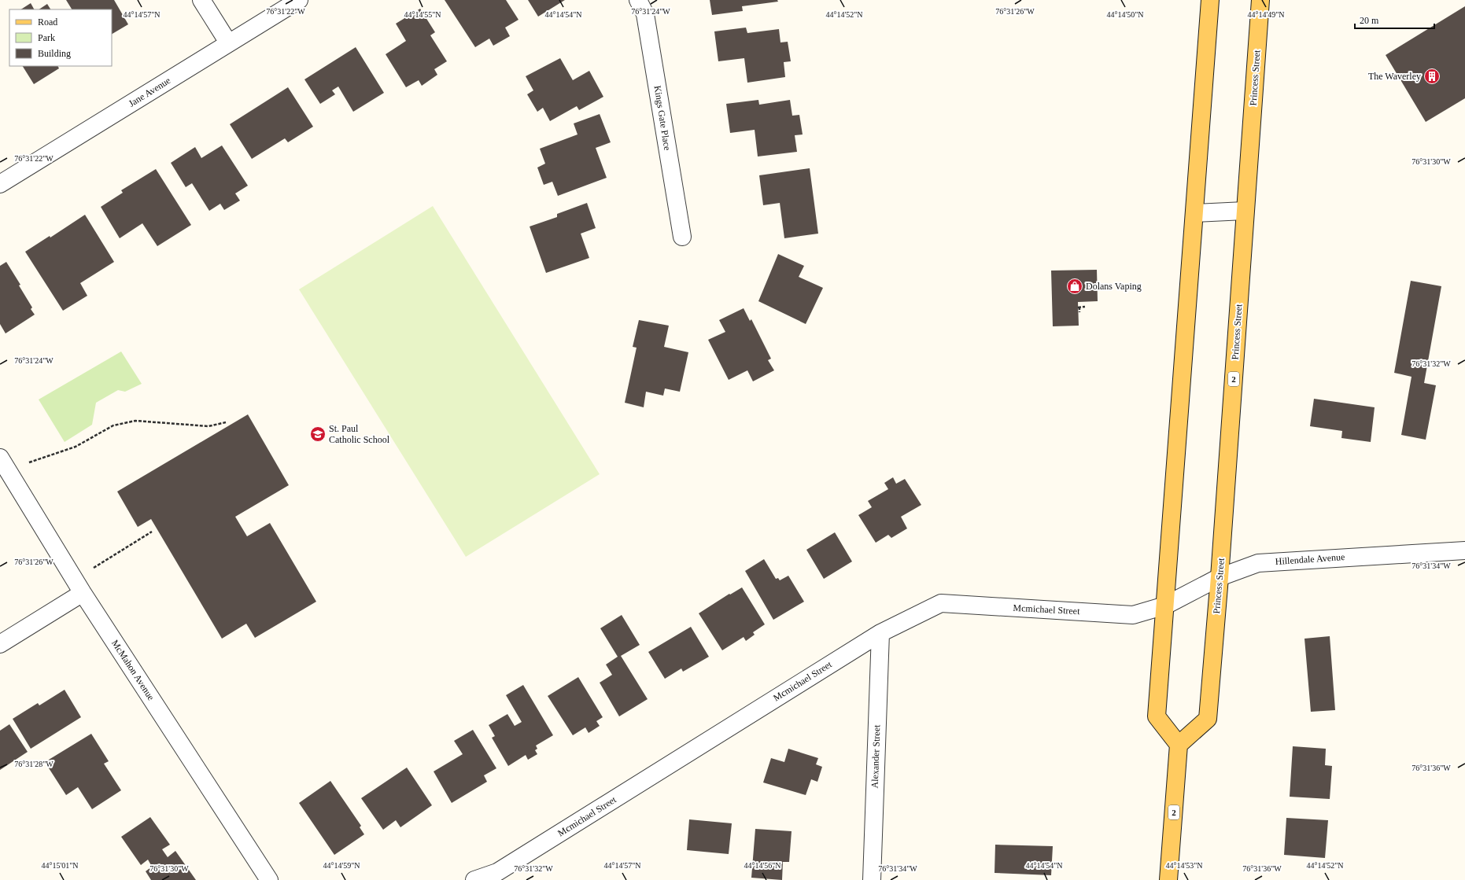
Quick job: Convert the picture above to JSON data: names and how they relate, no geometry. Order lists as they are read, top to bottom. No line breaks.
{"streets":{"main road":["Princess Street","2"],"street":["Jane Avenue","Kings Gate Place","Hillendale Avenue","Mcmichael Street","McMahon Avenue","Alexander Street"]},"crossings":[["Princess Street","2"],["Princess Street","Hillendale Avenue"],["Hillendale Avenue","Mcmichael Street"],["Mcmichael Street","Alexander Street"]],"places":{"building":["The Waverley"],"shop":["Dolans Vaping"],"school or university":["St. Paul Catholic School"]},"legend":["Road","Park","Building"],"scale_bar":"20 m","coordinates":["76°31'26\"W","76°31'22\"W","76°31'24\"W","44°14'57\"N","44°14'55\"N","44°14'54\"N","44°14'52\"N","44°14'50\"N","44°14'49\"N","76°31'30\"W","76°31'32\"W","76°31'34\"W","76°31'28\"W","76°31'36\"W","44°15'01\"N","44°14'59\"N","44°14'56\"N","44°14'53\"N"]}
